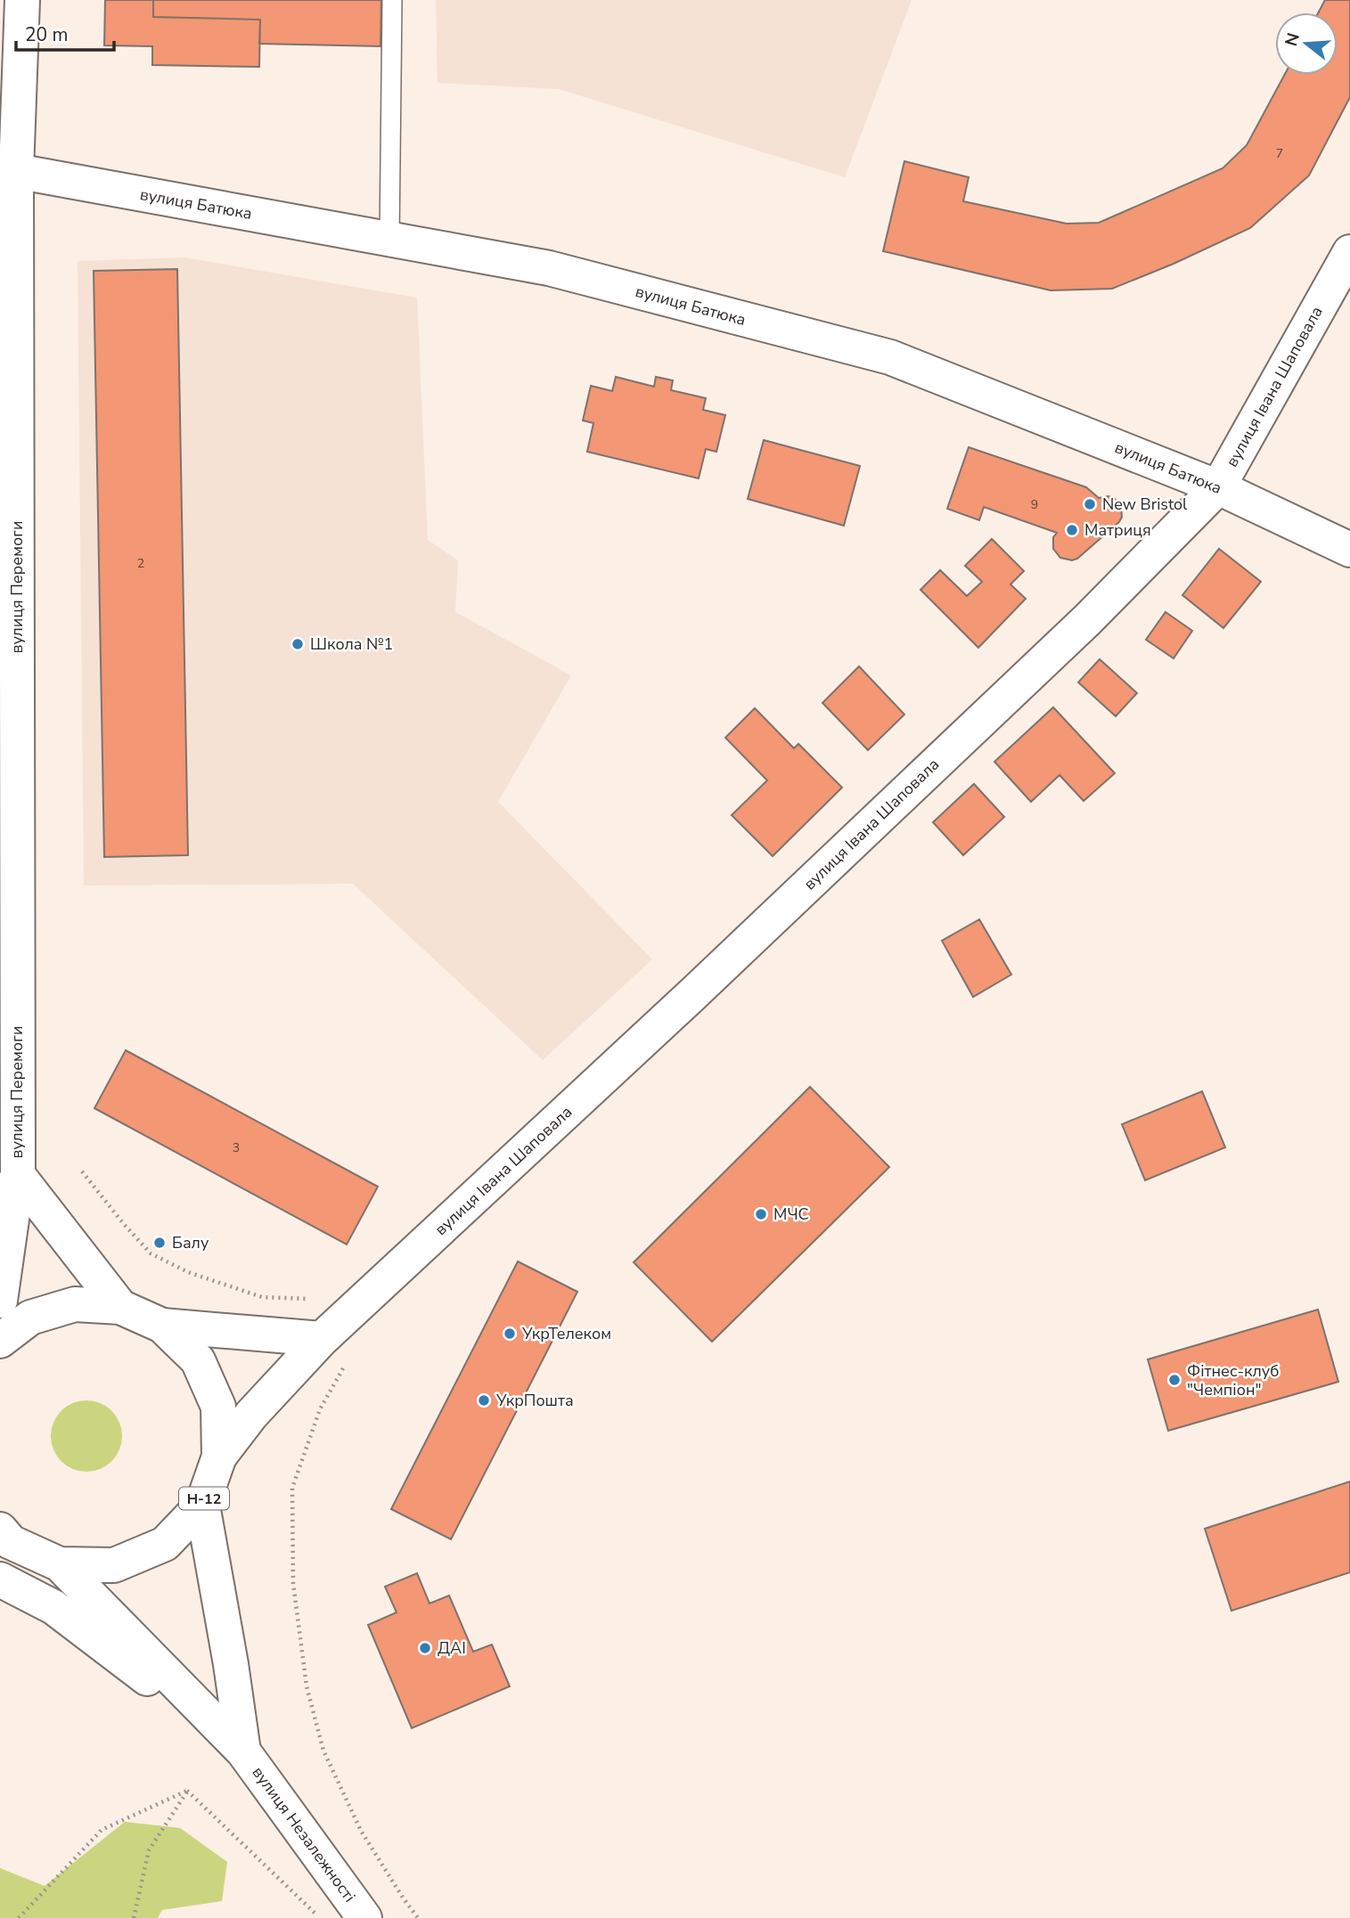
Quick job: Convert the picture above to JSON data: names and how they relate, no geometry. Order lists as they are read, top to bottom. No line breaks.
{"streets":{"street":["вулиця Батюка","вулиця Івана Шаповала","вулиця Перемоги","Н-12","вулиця Незалежності"]},"crossings":[["вулиця Батюка","вулиця Івана Шаповала"],["вулиця Батюка","вулиця Перемоги"],["вулиця Івана Шаповала","Н-12"],["Н-12","вулиця Незалежності"]],"places":["New Bristol","Матриця","Школа №1","МЧС","Балу","УкрТелеком","Фітнес-клуб \"Чемпіон\"","УкрПошта","ДАI"],"house_numbers":["7","9","2","3"],"scale_bar":"20 m","north":"left"}
